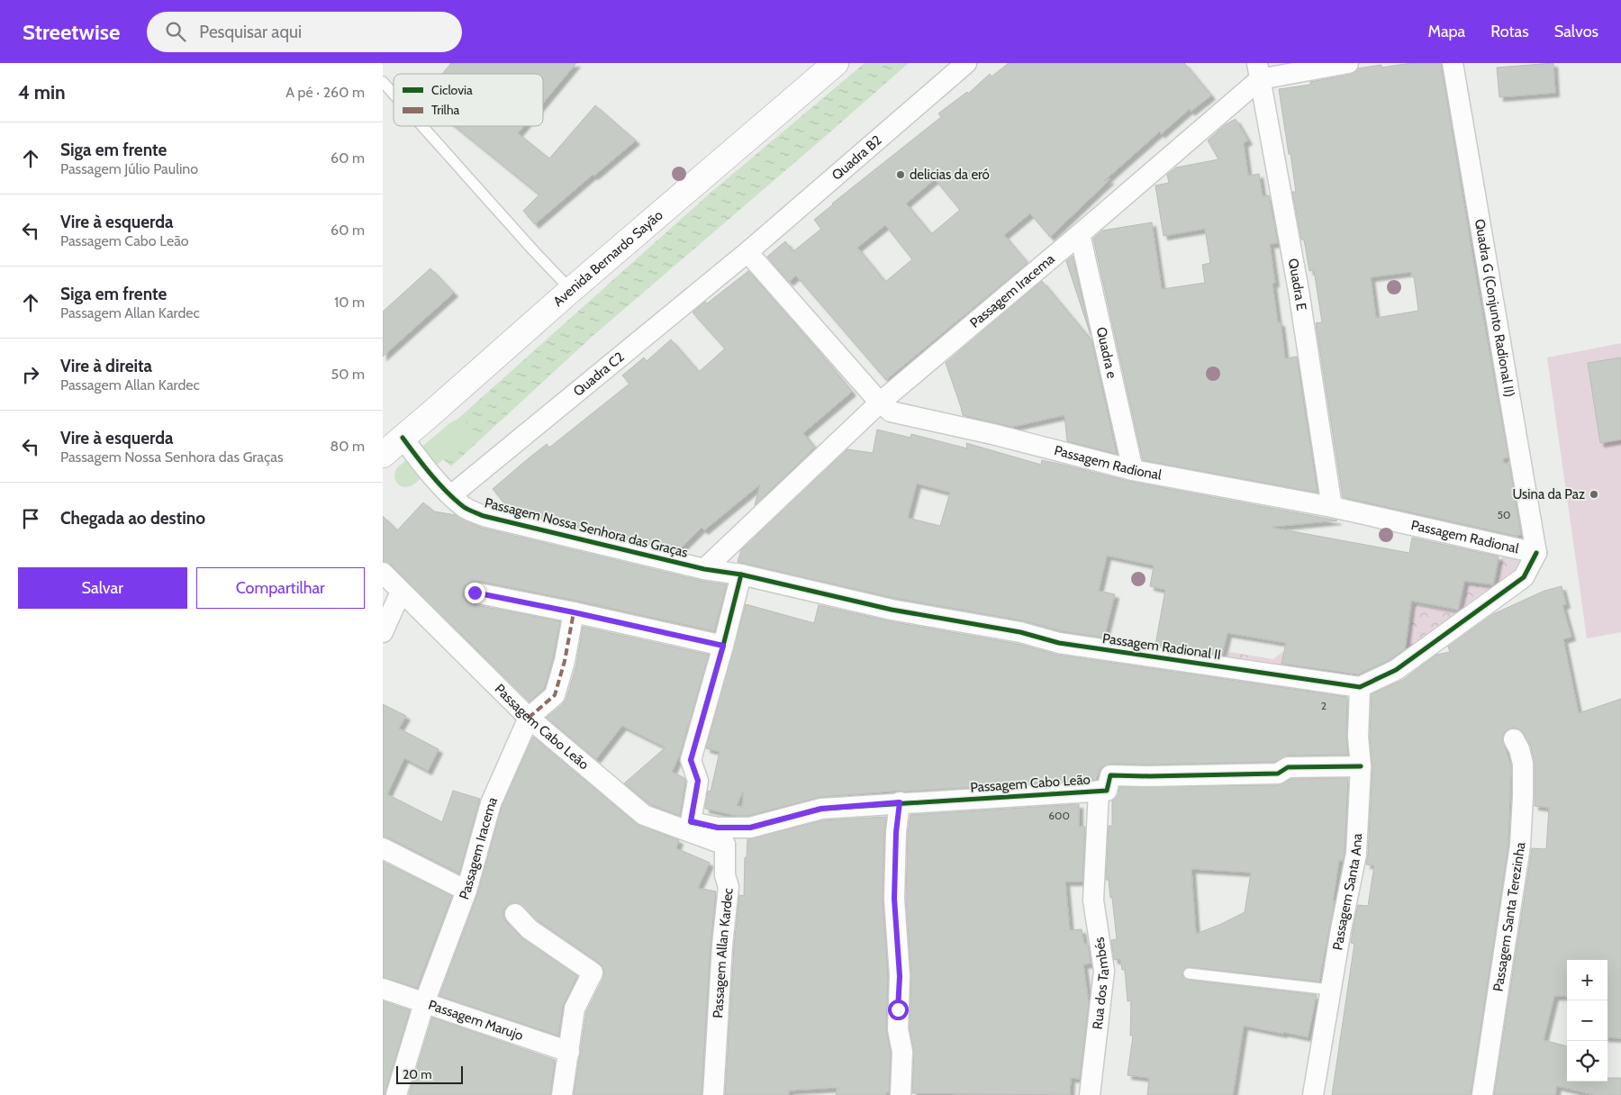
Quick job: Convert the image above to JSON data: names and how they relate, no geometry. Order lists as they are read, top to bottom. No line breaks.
{"streets":{"street":["Quadra B2","Avenida Bernardo Sayão","Quadra E","Passagem Iracema","Quadra G (Conjunto Radional II)","Quadra e","Quadra C2","Passagem Radional","Passagem Nossa Senhora das Graças","Passagem Radional II","Passagem Cabo Leão","Passagem Santa Ana","Passagem Santa Terezinha","Passagem Allan Kardec","Rua dos Tambés","Passagem Marujo"]},"crossings":[["Quadra B2","Quadra C2"],["Quadra B2","Passagem Radional"],["Avenida Bernardo Sayão","Passagem Nossa Senhora das Graças"],["Quadra E","Passagem Iracema"],["Quadra E","Passagem Radional"],["Passagem Iracema","Quadra e"],["Passagem Iracema","Passagem Radional"],["Passagem Iracema","Passagem Nossa Senhora das Graças"],["Passagem Iracema","Passagem Cabo Leão"],["Passagem Iracema","Passagem Marujo"],["Quadra G (Conjunto Radional II)","Passagem Radional"],["Quadra e","Passagem Radional"],["Quadra C2","Passagem Radional"],["Quadra C2","Passagem Nossa Senhora das Graças"],["Passagem Nossa Senhora das Graças","Passagem Radional II"],["Passagem Radional II","Passagem Santa Ana"],["Passagem Cabo Leão","Passagem Santa Ana"],["Passagem Cabo Leão","Passagem Allan Kardec"],["Passagem Cabo Leão","Rua dos Tambés"]],"places":["delicias da eró","Usina da Paz"],"house_numbers":["50","2","600"],"legend":["Ciclovia","Trilha"],"scale_bar":"20 m","page":{"header":"Streetwise","search":"Pesquisar aqui","nav":["Mapa","Rotas","Salvos"],"heading":["4 min","A pé · 260 m"],"list":[["Siga em frente","Passagem Júlio Paulino","60 m"],["Vire à esquerda","Passagem Cabo Leão","60 m"],["Siga em frente","Passagem Allan Kardec","10 m"],["Vire à direita","Passagem Allan Kardec","50 m"],["Vire à esquerda","Passagem Nossa Senhora das Graças","80 m"],"Chegada ao destino"],"buttons":["Salvar","Compartilhar"],"map_buttons":["+","−"],"scale":"20 m"}}
